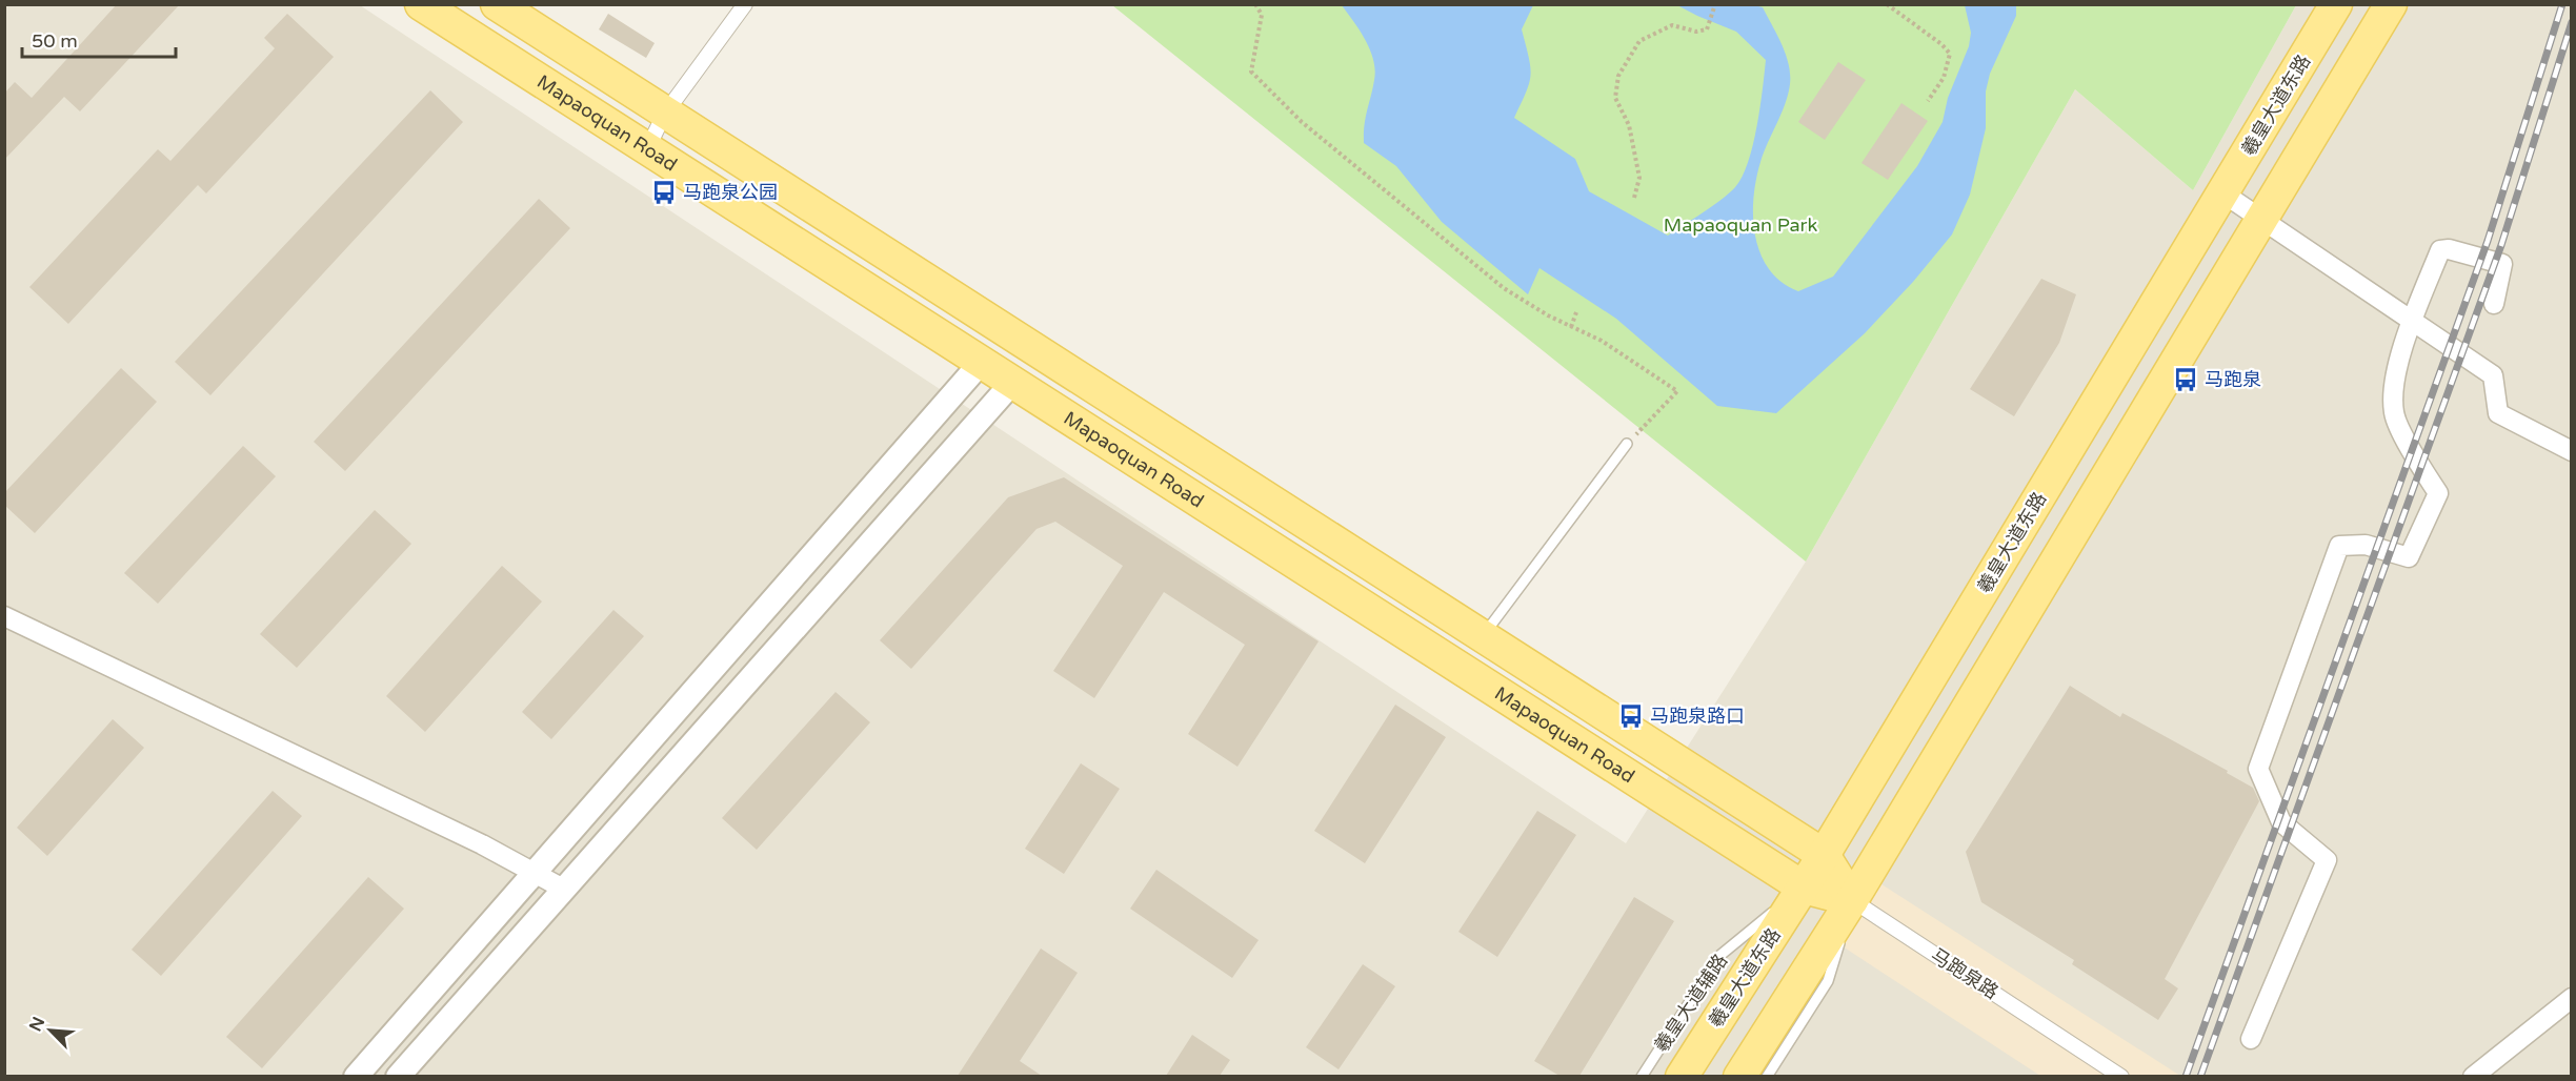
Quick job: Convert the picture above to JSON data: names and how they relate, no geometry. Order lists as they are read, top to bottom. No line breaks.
{"streets":{"main road":["羲皇大道东路","Mapaoquan Road","马跑泉路"],"lane":["羲皇大道辅路"]},"crossings":[["羲皇大道东路","Mapaoquan Road"],["羲皇大道东路","马跑泉路"],["羲皇大道东路","羲皇大道辅路"],["Mapaoquan Road","马跑泉路"],["Mapaoquan Road","羲皇大道辅路"]],"parks":["Mapaoquan Park"],"places":{"bus stop":["马跑泉公园","马跑泉","马跑泉路口"]},"scale_bar":"50 m","north":"top left"}
